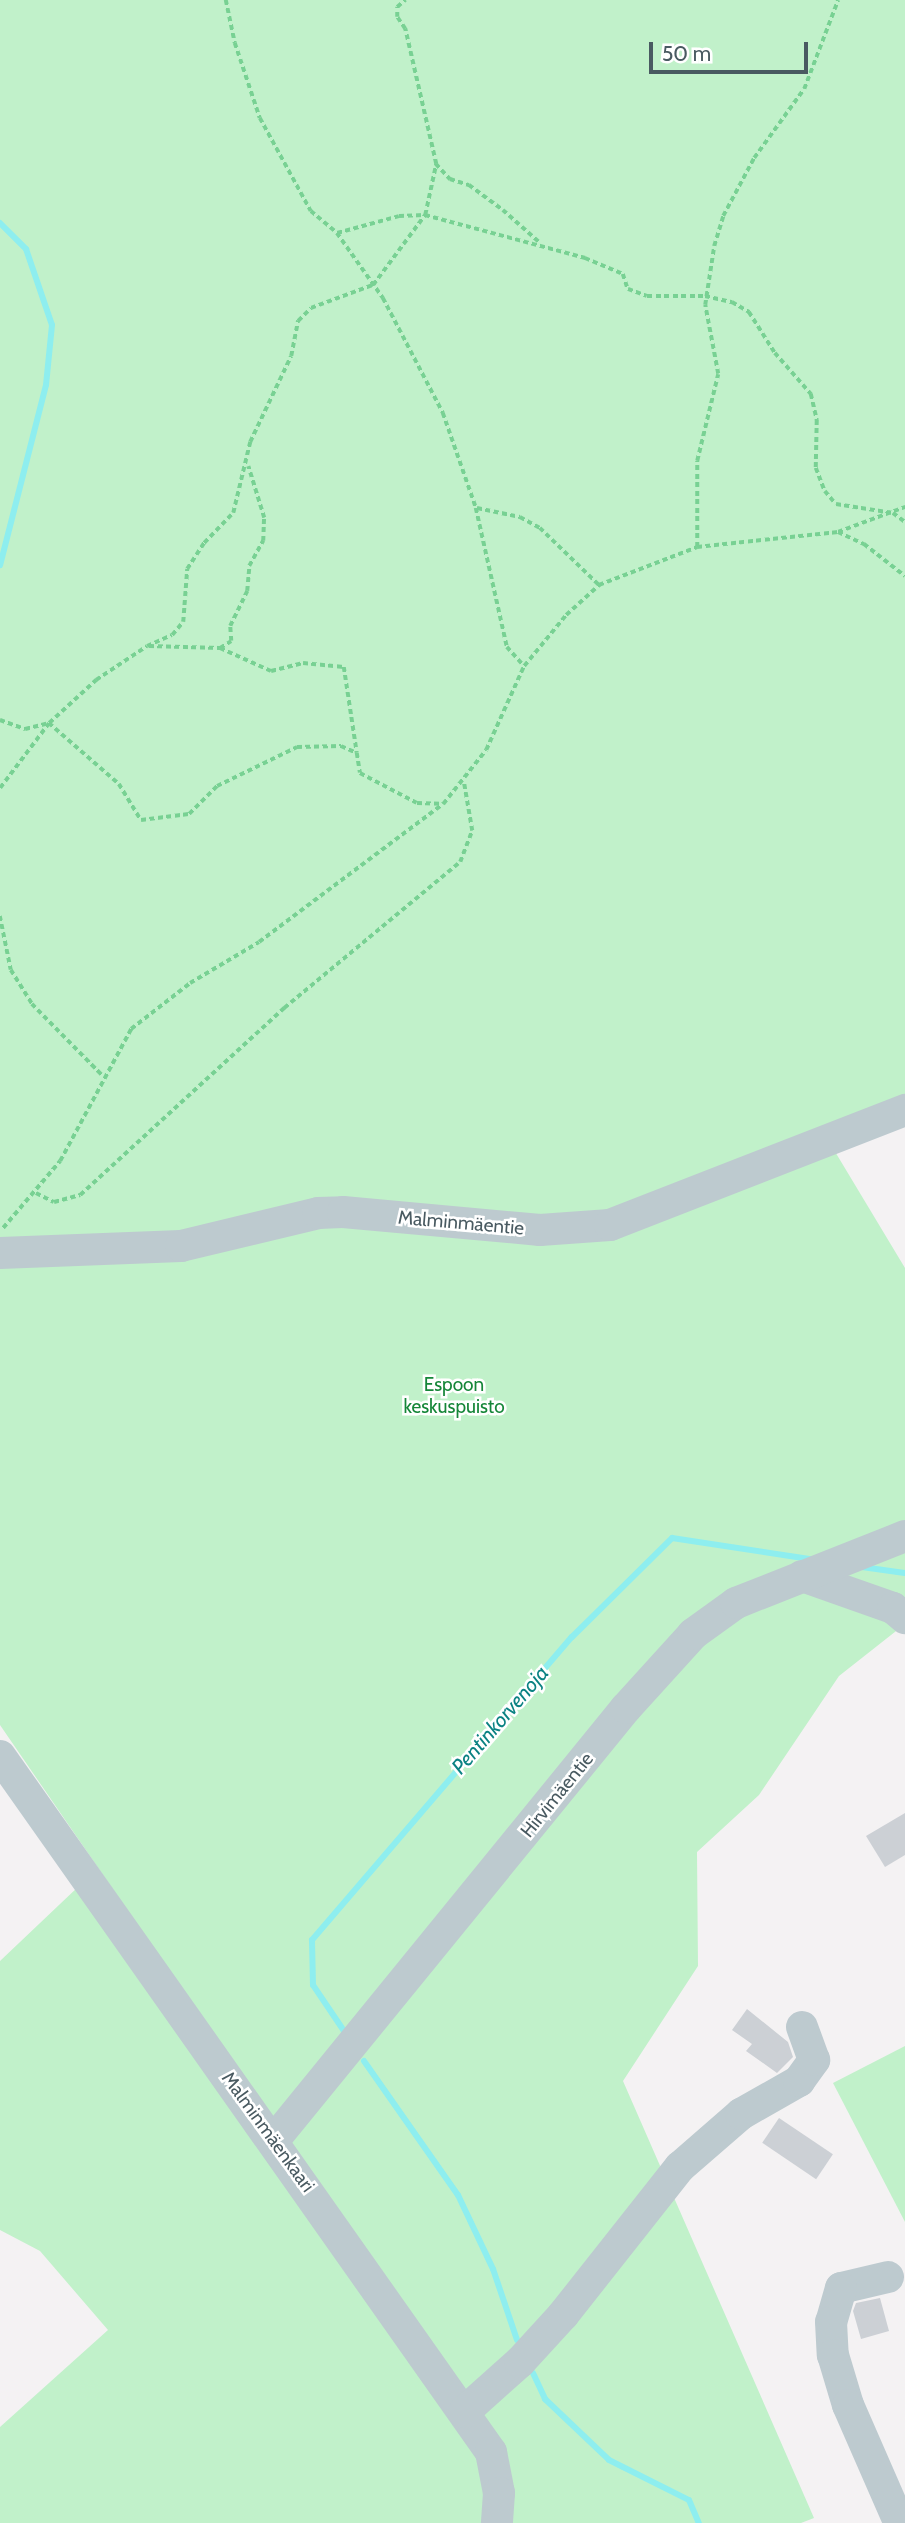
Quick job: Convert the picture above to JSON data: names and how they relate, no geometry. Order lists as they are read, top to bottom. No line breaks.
{"streets":{"street":["Malminmäentie","Hirvimäentie","Malminmäenkaari"]},"crossings":[["Hirvimäentie","Malminmäenkaari"]],"water":["Pentinkorvenoja"],"parks":["Espoon keskuspuisto"],"scale_bar":"50 m"}
